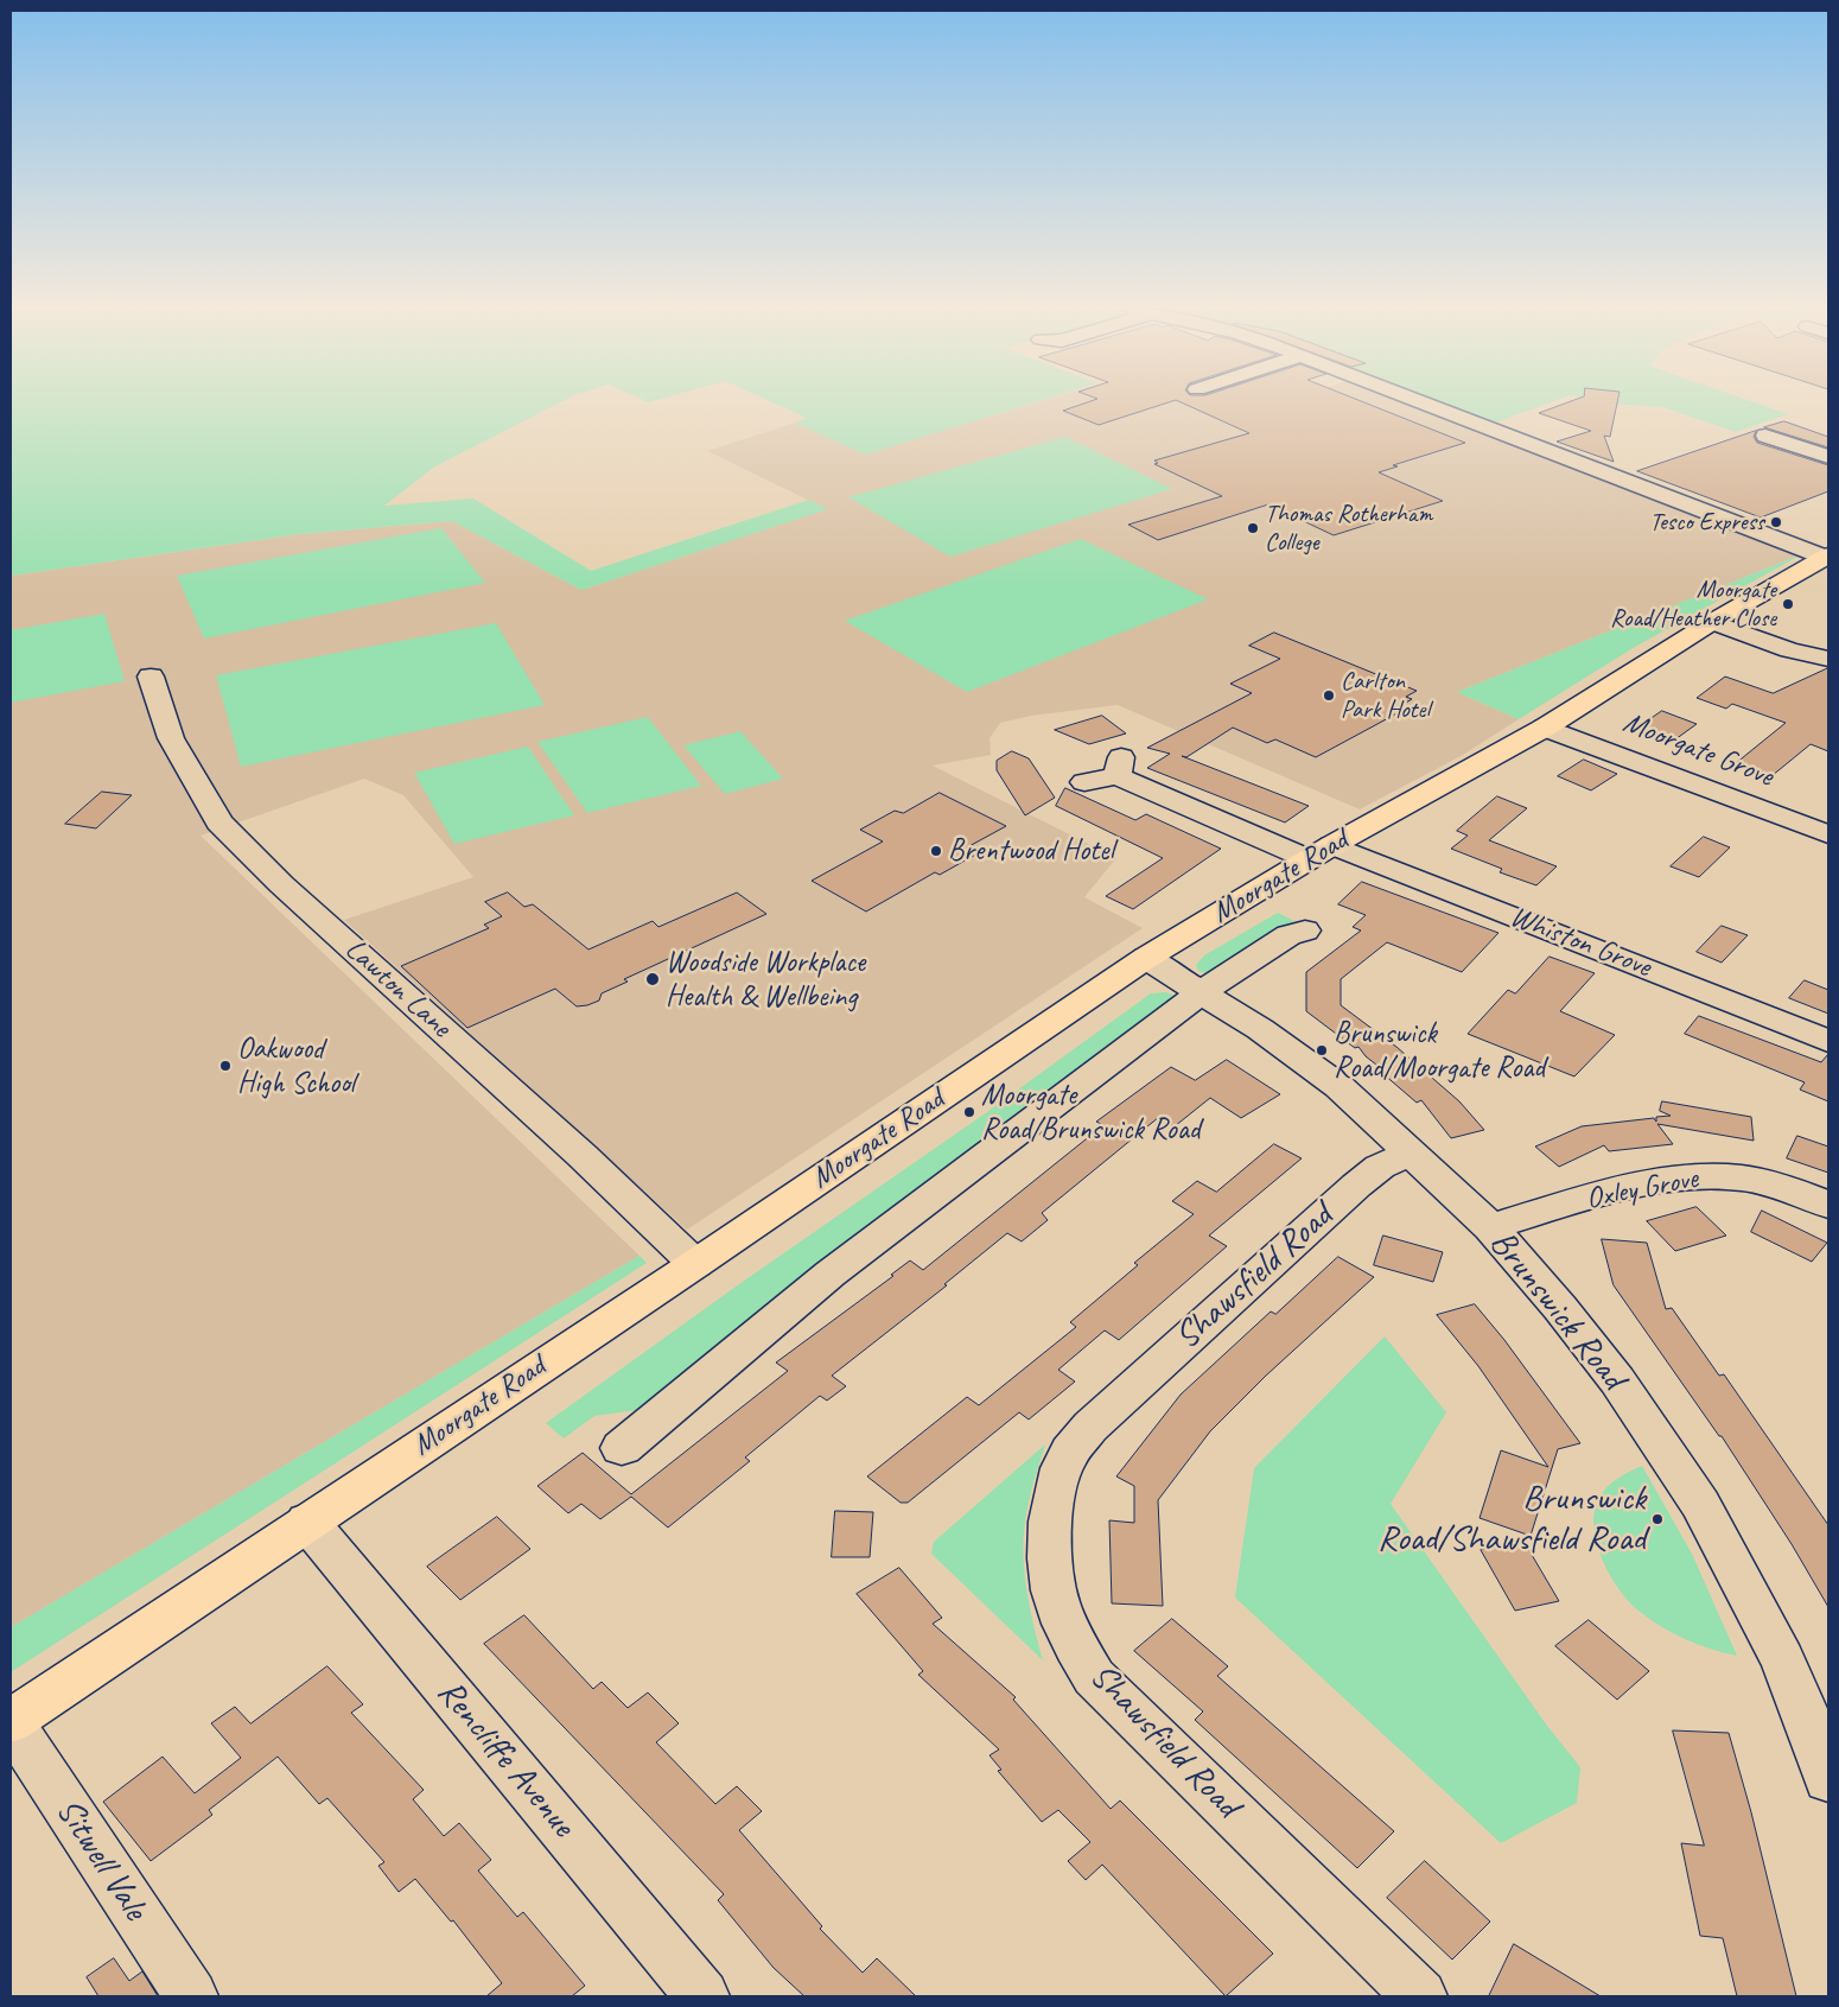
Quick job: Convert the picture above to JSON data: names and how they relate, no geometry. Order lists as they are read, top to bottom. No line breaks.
{"streets":{"main road":["Moorgate Road"],"street":["Moorgate Grove","Whiston Grove","Lawton Lane","Oxley Grove","Shawsfield Road","Brunswick Road","Rencliffe Avenue","Sitwell Vale"]},"crossings":[["Moorgate Grove","Moorgate Road"],["Moorgate Road","Whiston Grove"],["Moorgate Road","Lawton Lane"],["Moorgate Road","Brunswick Road"],["Moorgate Road","Rencliffe Avenue"],["Moorgate Road","Sitwell Vale"],["Oxley Grove","Brunswick Road"],["Shawsfield Road","Brunswick Road"]],"places":["Tesco Express","Thomas Rotherham College","Moorgate Road/Heather Close","Carlton Park Hotel","Brentwood Hotel","Woodside Workplace Health & Wellbeing","Brunswick Road/Moorgate Road","Oakwood High School","Moorgate Road/Brunswick Road","Brunswick Road/Shawsfield Road"]}
